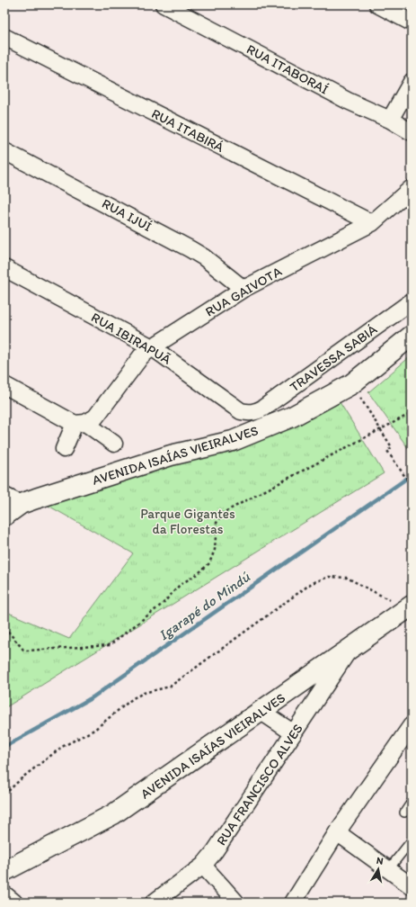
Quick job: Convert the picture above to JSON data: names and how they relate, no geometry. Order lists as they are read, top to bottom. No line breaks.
{"streets":{"main road":["AVENIDA ISAÍAS VIEIRALVES"],"street":["RUA ITABORAÍ","RUA ITABIRÁ","RUA IJUÍ","RUA GAIVOTA","RUA IBIRAPUÃ","TRAVESSA SABIÁ","RUA FRANCISCO ALVES"]},"crossings":[["RUA ITABIRÁ","RUA GAIVOTA"],["RUA IJUÍ","RUA GAIVOTA"],["RUA GAIVOTA","RUA IBIRAPUÃ"],["RUA IBIRAPUÃ","TRAVESSA SABIÁ"],["AVENIDA ISAÍAS VIEIRALVES","RUA FRANCISCO ALVES"]],"water":["Igarapé do Mindú"],"parks":["Parque Gigantes da Florestas"],"north":"top"}
